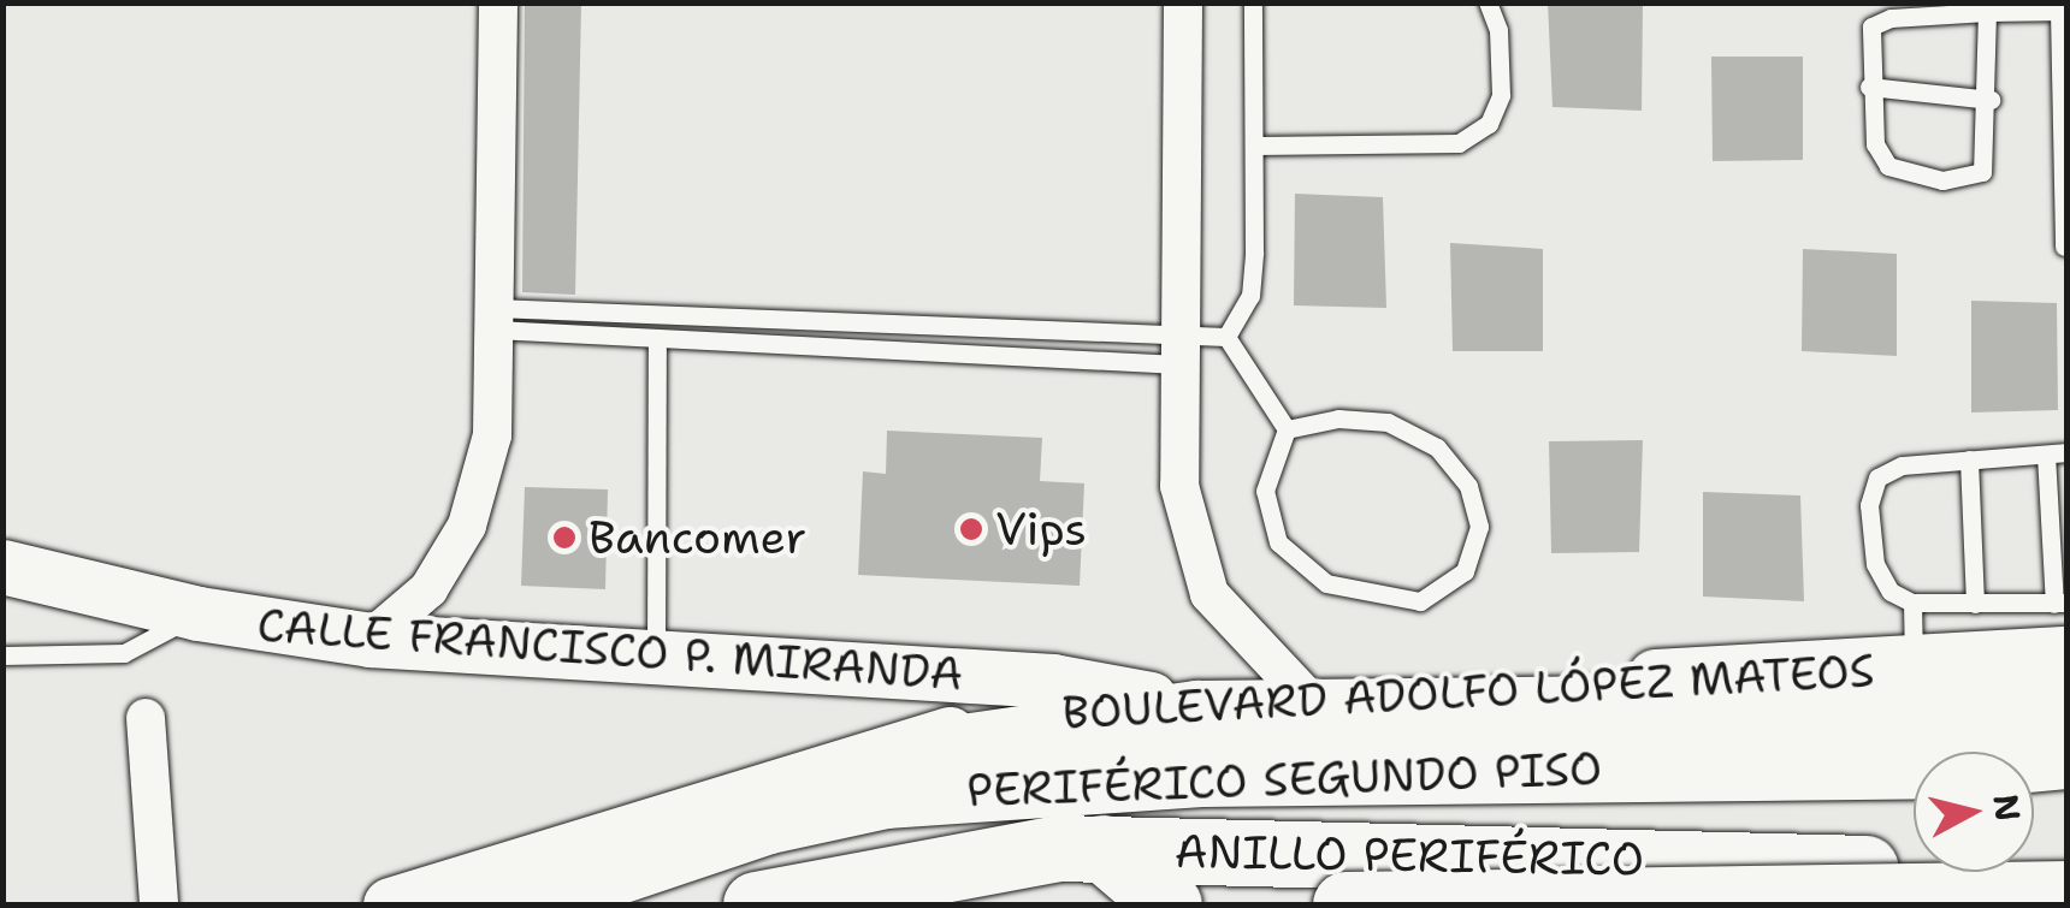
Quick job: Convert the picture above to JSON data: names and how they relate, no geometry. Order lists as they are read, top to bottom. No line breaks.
{"streets":{"highway":["PERIFÉRICO SEGUNDO PISO","ANILLO PERIFÉRICO"],"main road":["CALLE FRANCISCO P. MIRANDA","BOULEVARD ADOLFO LÓPEZ MATEOS"]},"crossings":[["CALLE FRANCISCO P. MIRANDA","BOULEVARD ADOLFO LÓPEZ MATEOS"]],"places":["Vips","Bancomer"],"north":"right"}
